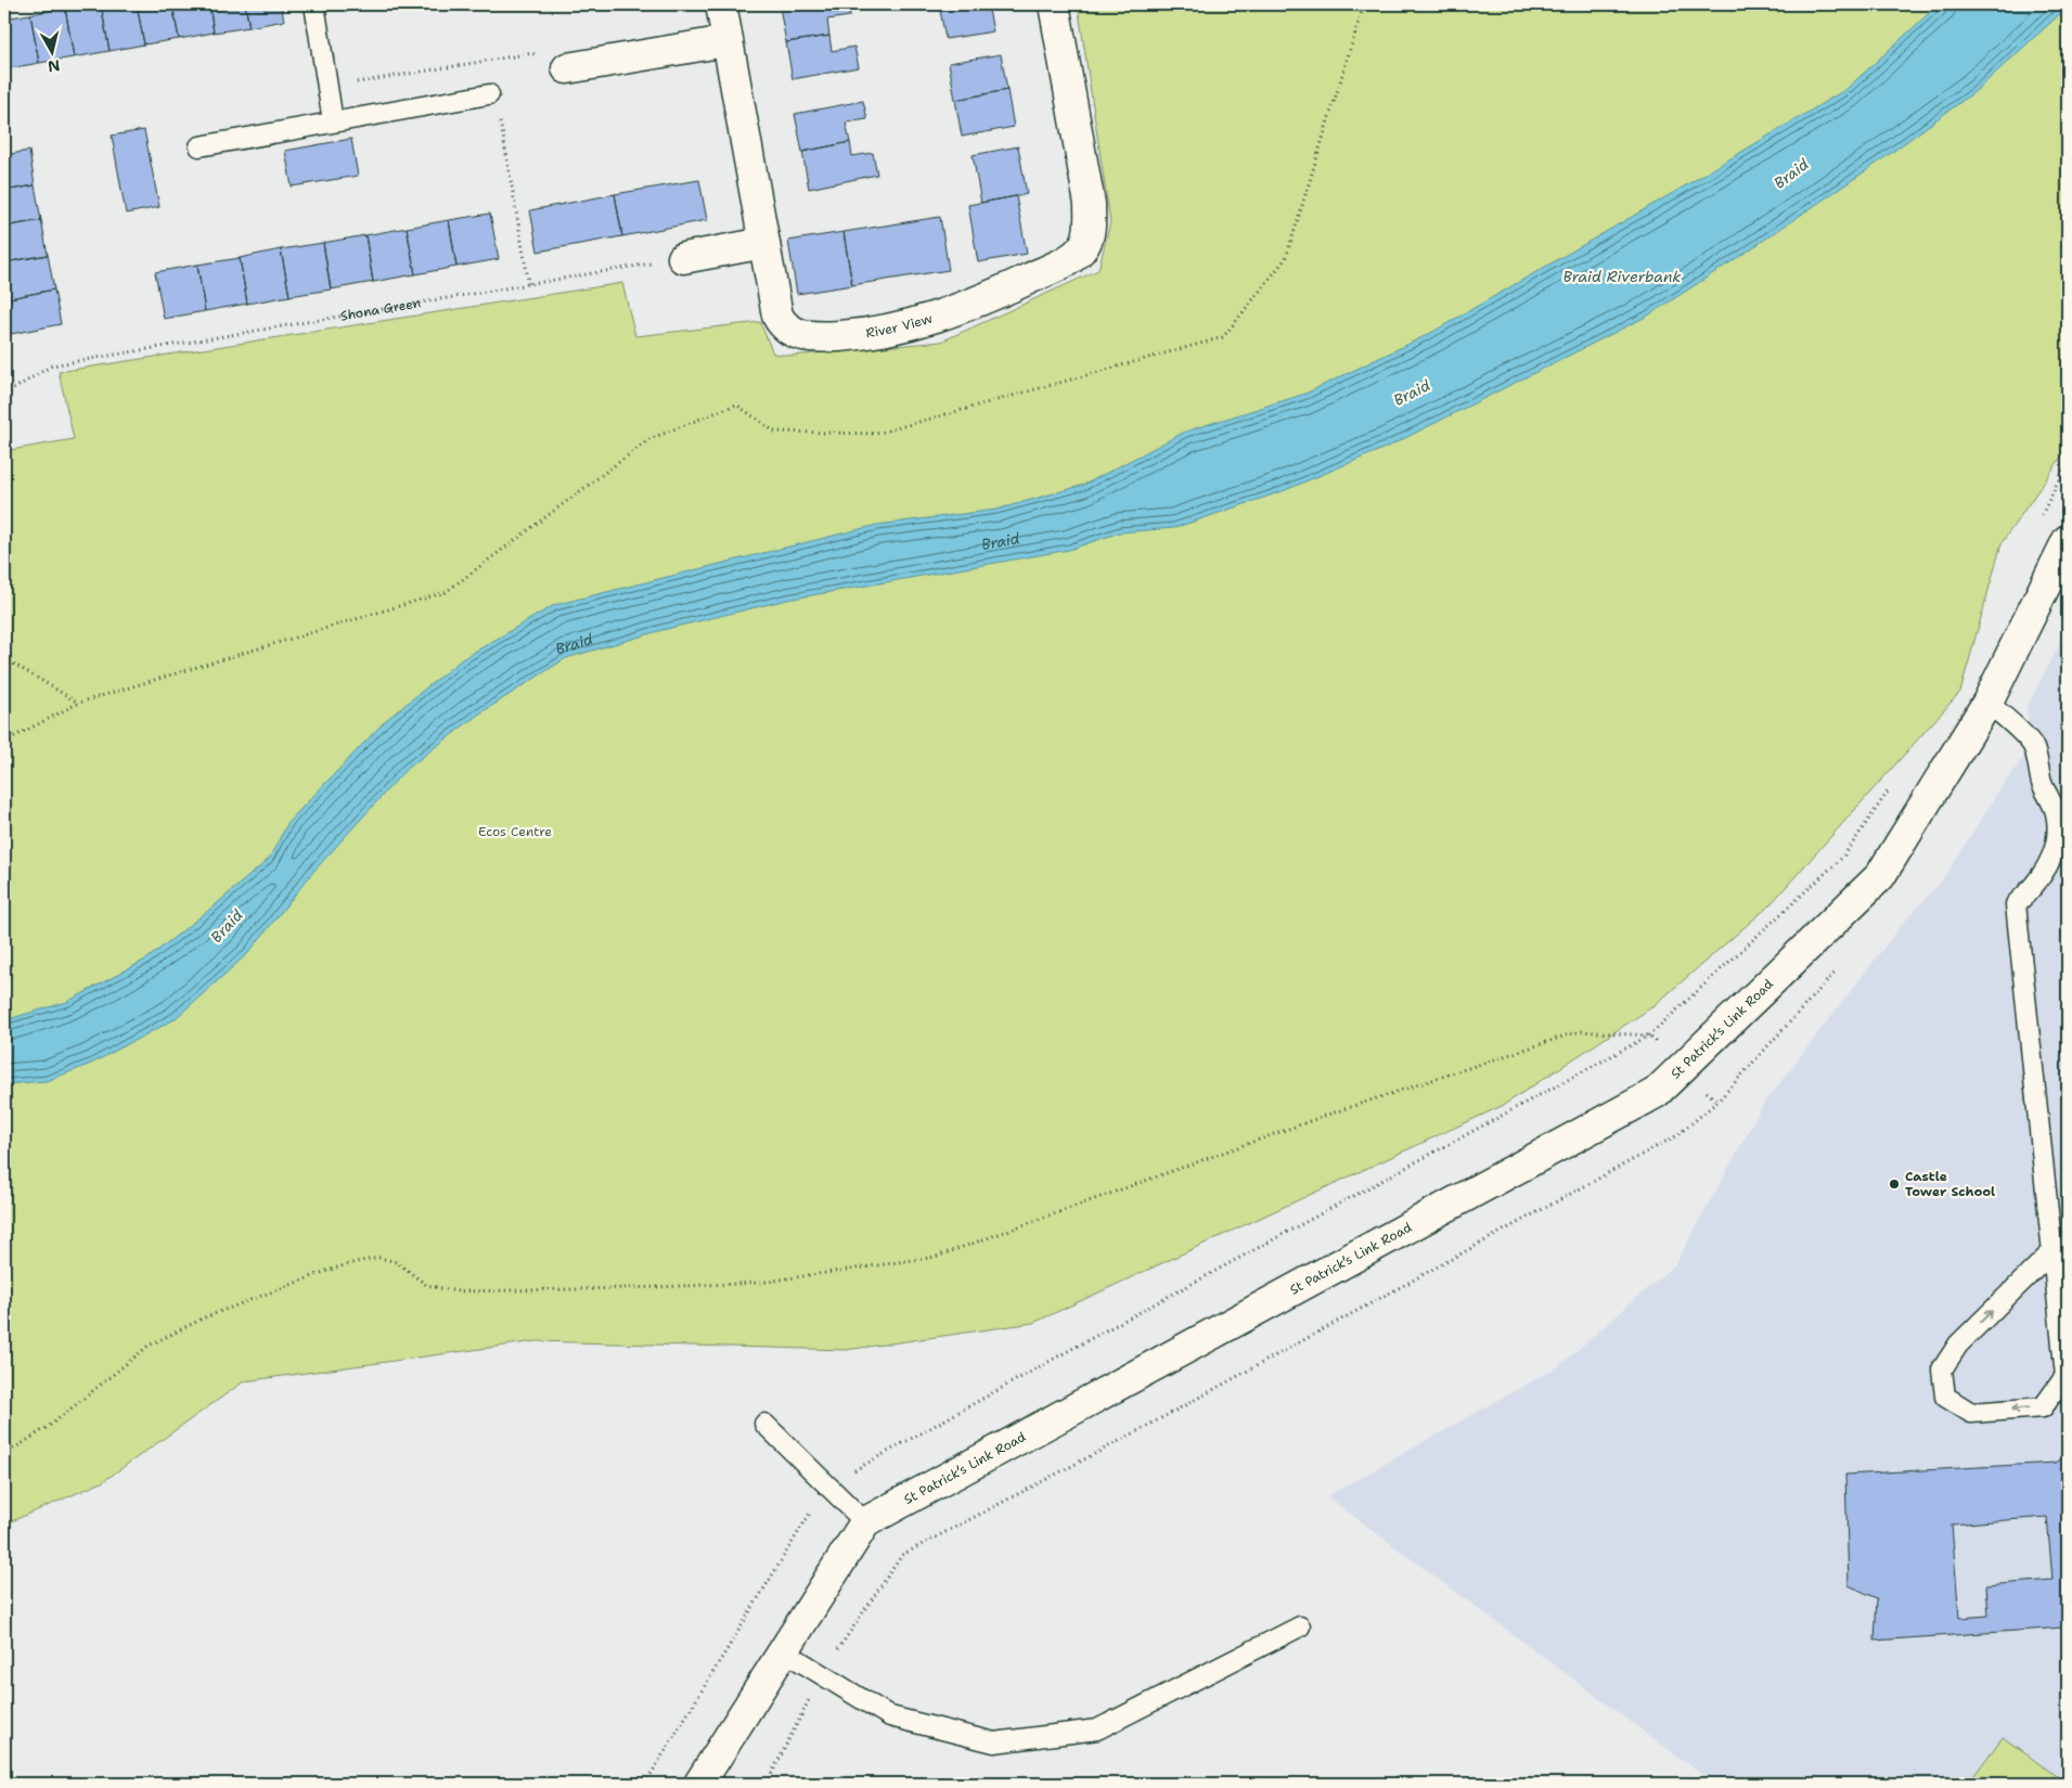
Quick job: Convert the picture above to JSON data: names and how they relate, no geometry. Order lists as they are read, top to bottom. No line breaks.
{"streets":{"street":["River View","St Patrick’s Link Road"],"path":["Shona Green"]},"water":["Braid","Braid Riverbank"],"parks":["Ecos Centre"],"places":["Castle Tower School"],"north":"bottom"}
